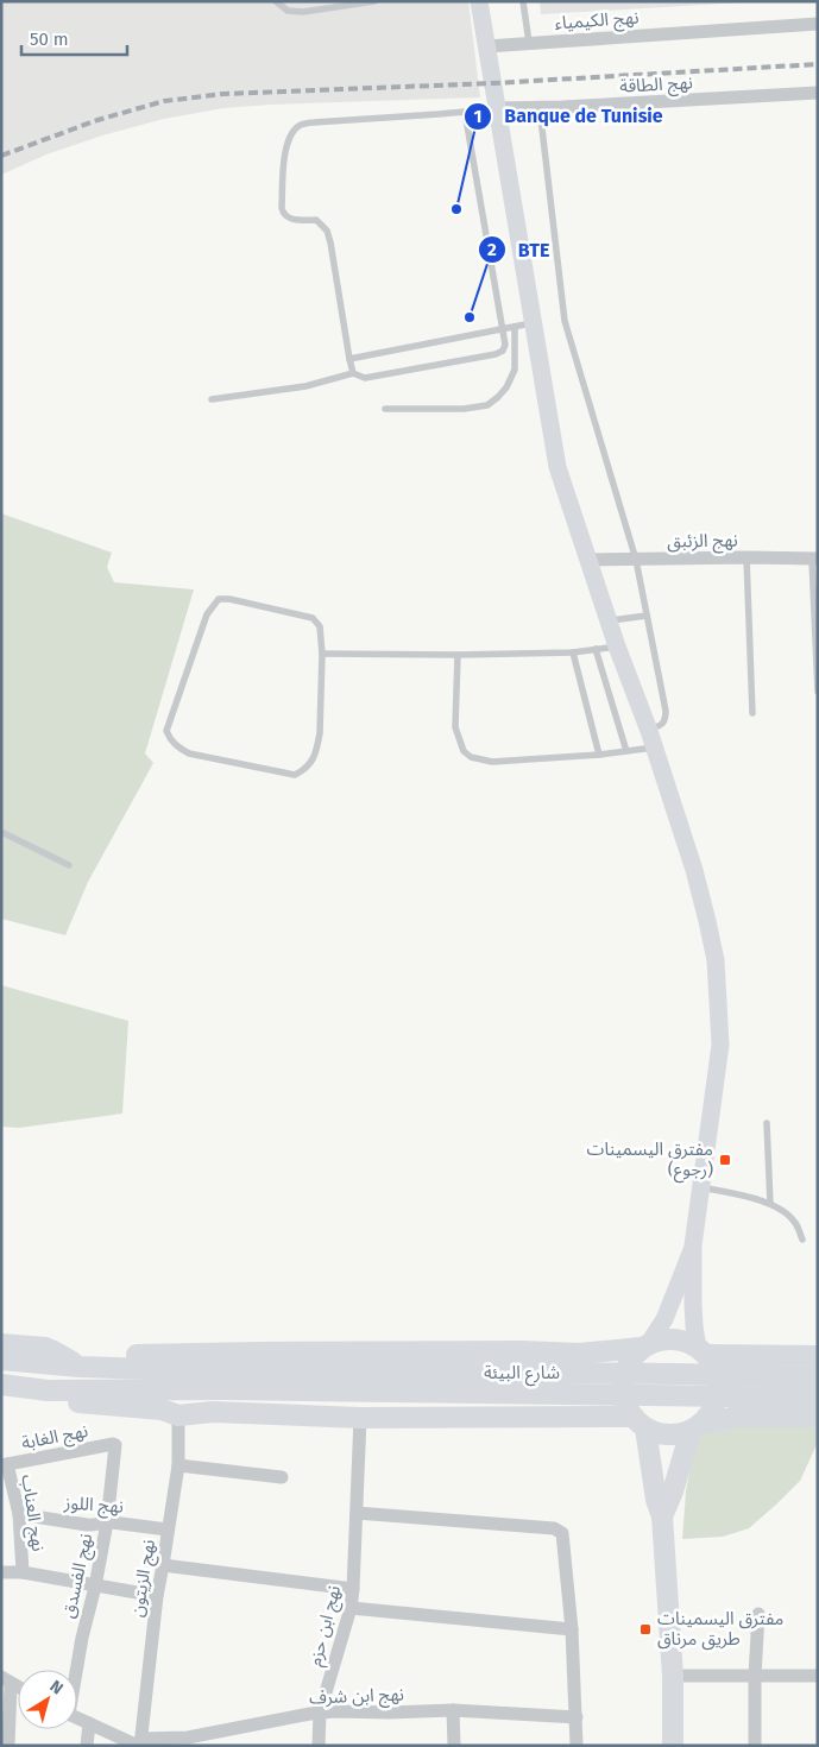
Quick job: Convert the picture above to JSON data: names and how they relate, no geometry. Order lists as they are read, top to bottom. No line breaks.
{"streets":{"main road":["شارع البيئة"],"street":["نهج الكيمياء","نهج الطاقة","نهج الزئبق","نهج الغابة","نهج اللوز","نهج العناب","نهج الفسدق","نهج الزيتون","نهج ابن حزم","نهج ابن شرف"]},"crossings":[["نهج الغابة","نهج العناب"],["نهج الغابة","نهج الفسدق"],["نهج اللوز","نهج العناب"],["نهج اللوز","نهج الفسدق"],["نهج اللوز","نهج الزيتون"],["نهج العناب","نهج الفسدق"],["نهج العناب","نهج الزيتون"],["نهج الزيتون","نهج ابن شرف"],["نهج ابن حزم","نهج ابن شرف"]],"places":{"other":["Banque de Tunisie","BTE"],"transit":["مفترق اليسمينات (رجوع)","مفترق اليسمينات طريق مرناق"]},"scale_bar":"50 m","north":"top right"}
